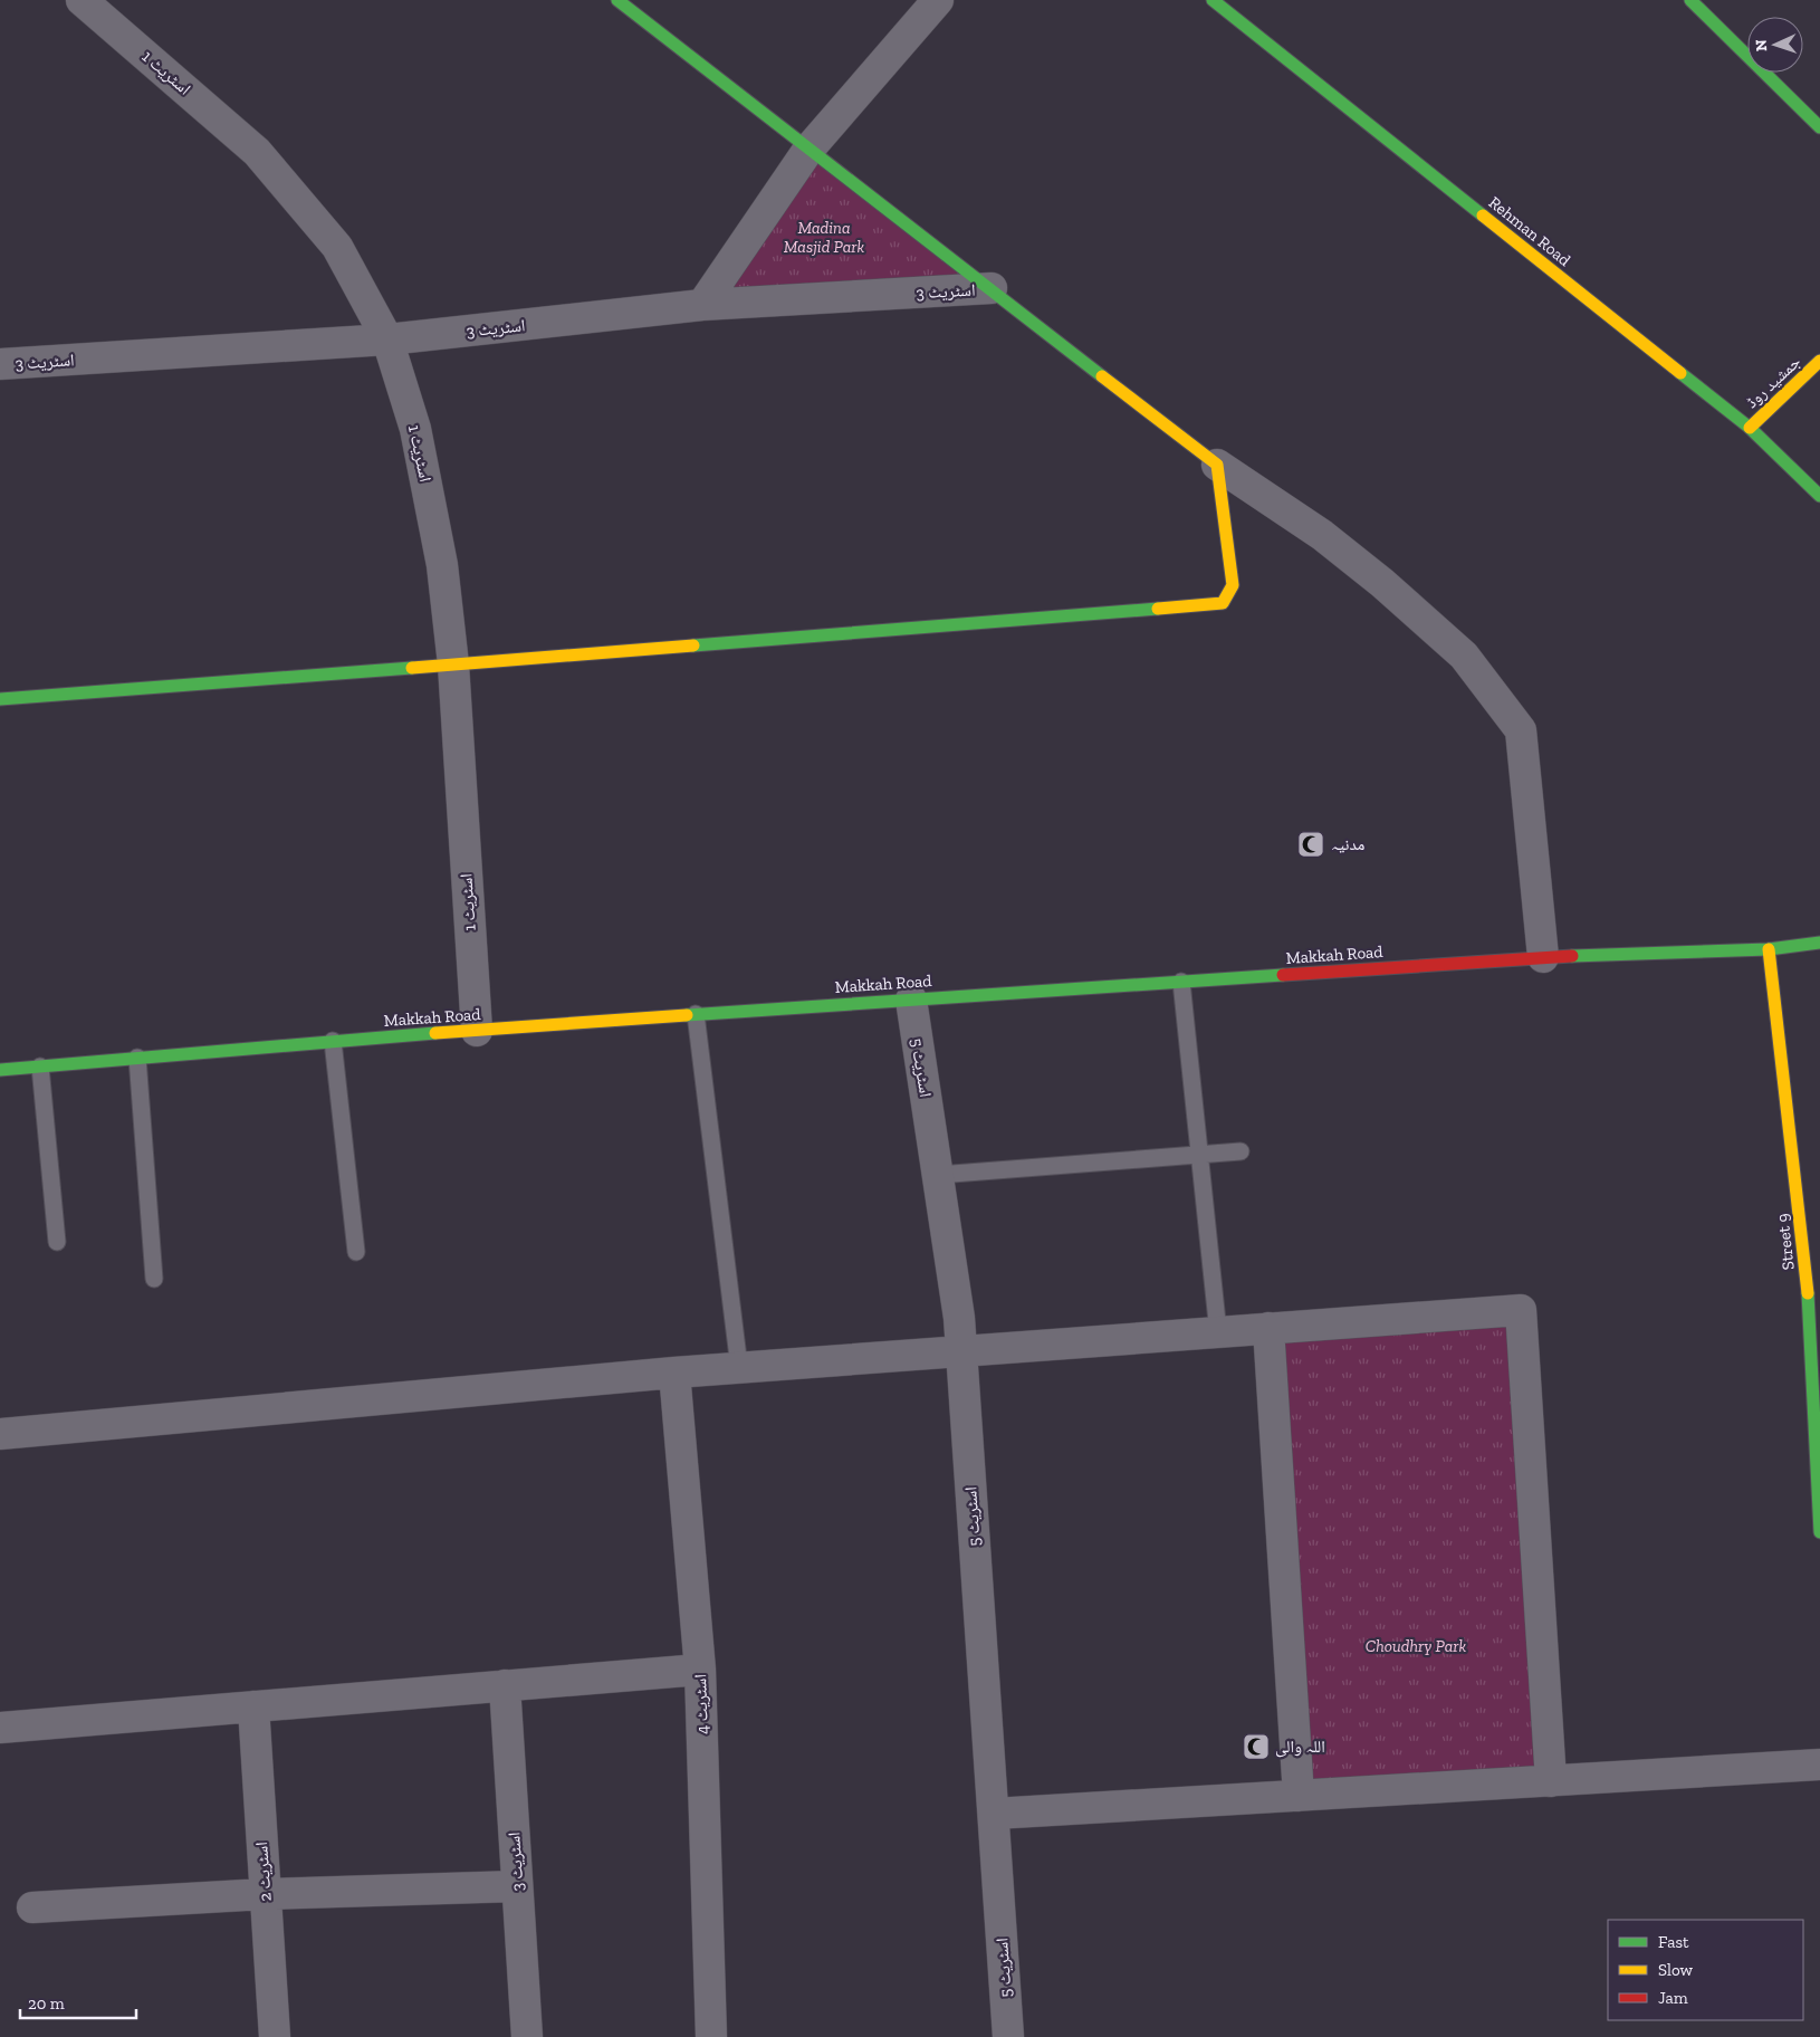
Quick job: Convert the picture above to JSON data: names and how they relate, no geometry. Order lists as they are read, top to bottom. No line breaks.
{"streets":{"street":["اسٹریٹ 1","Rehman Road","اسٹریٹ 3","جمشید روڈ","Makkah Road","اسٹریٹ 5","Street 9","اسٹریٹ 4","اسٹریٹ 2"]},"crossings":[["اسٹریٹ 1","اسٹریٹ 3"],["اسٹریٹ 1","Makkah Road"],["Rehman Road","جمشید روڈ"],["Makkah Road","اسٹریٹ 5"],["Makkah Road","Street 9"]],"parks":["Madina Masjid Park","Choudhry Park"],"places":{"mosque":["مدنیہ","اللہ والی"]},"legend":["Fast","Slow","Jam"],"scale_bar":"20 m","north":"left"}
